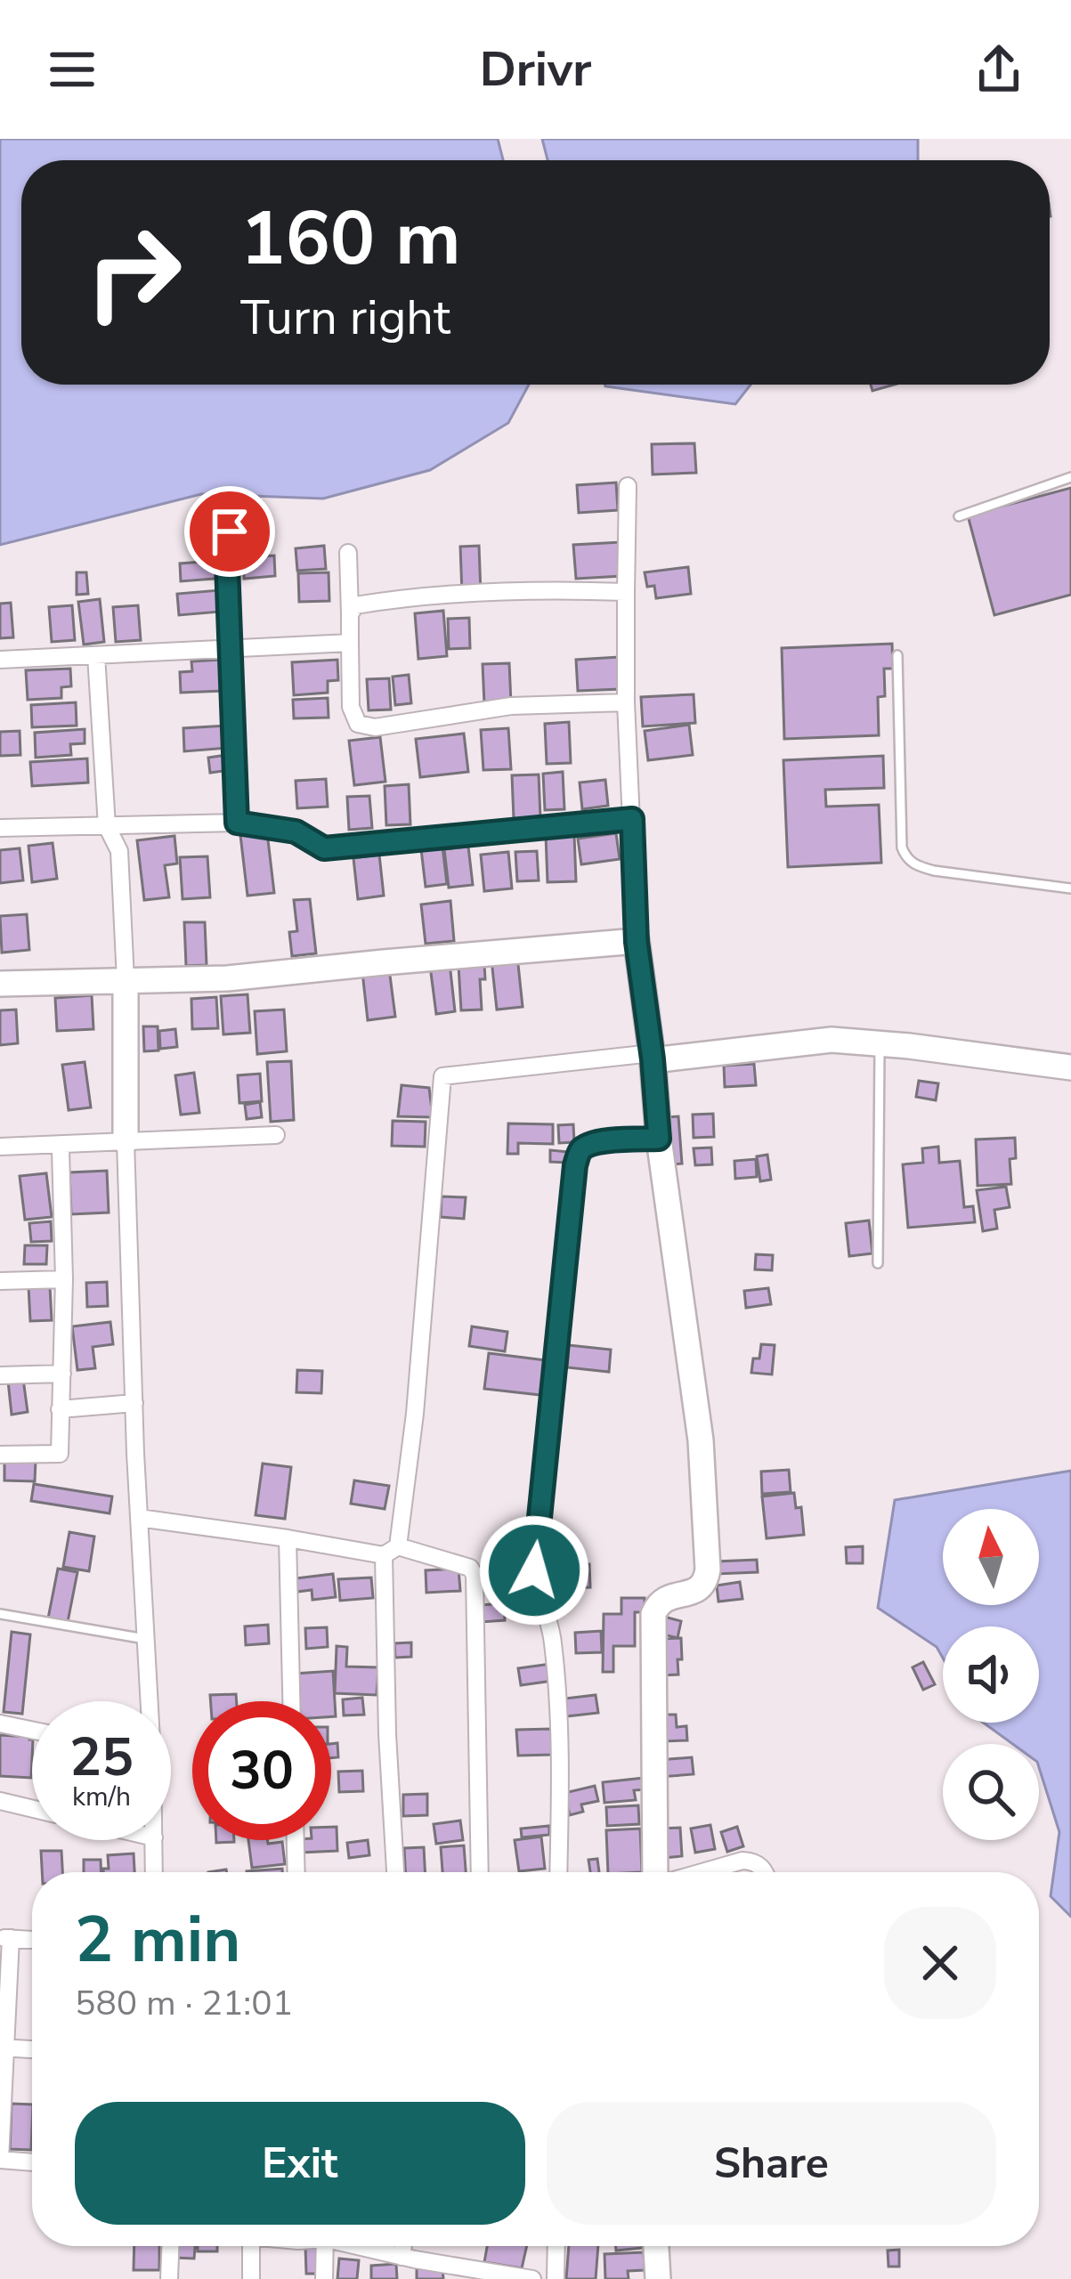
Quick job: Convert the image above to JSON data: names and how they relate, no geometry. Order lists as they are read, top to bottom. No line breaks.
{"north":"top","page":{"header":"Drivr","turn":["160 m","Turn right"],"speed":"25 km/h","limit":"30","heading":["2 min","580 m · 21:01"],"buttons":["Exit","Share"]}}
